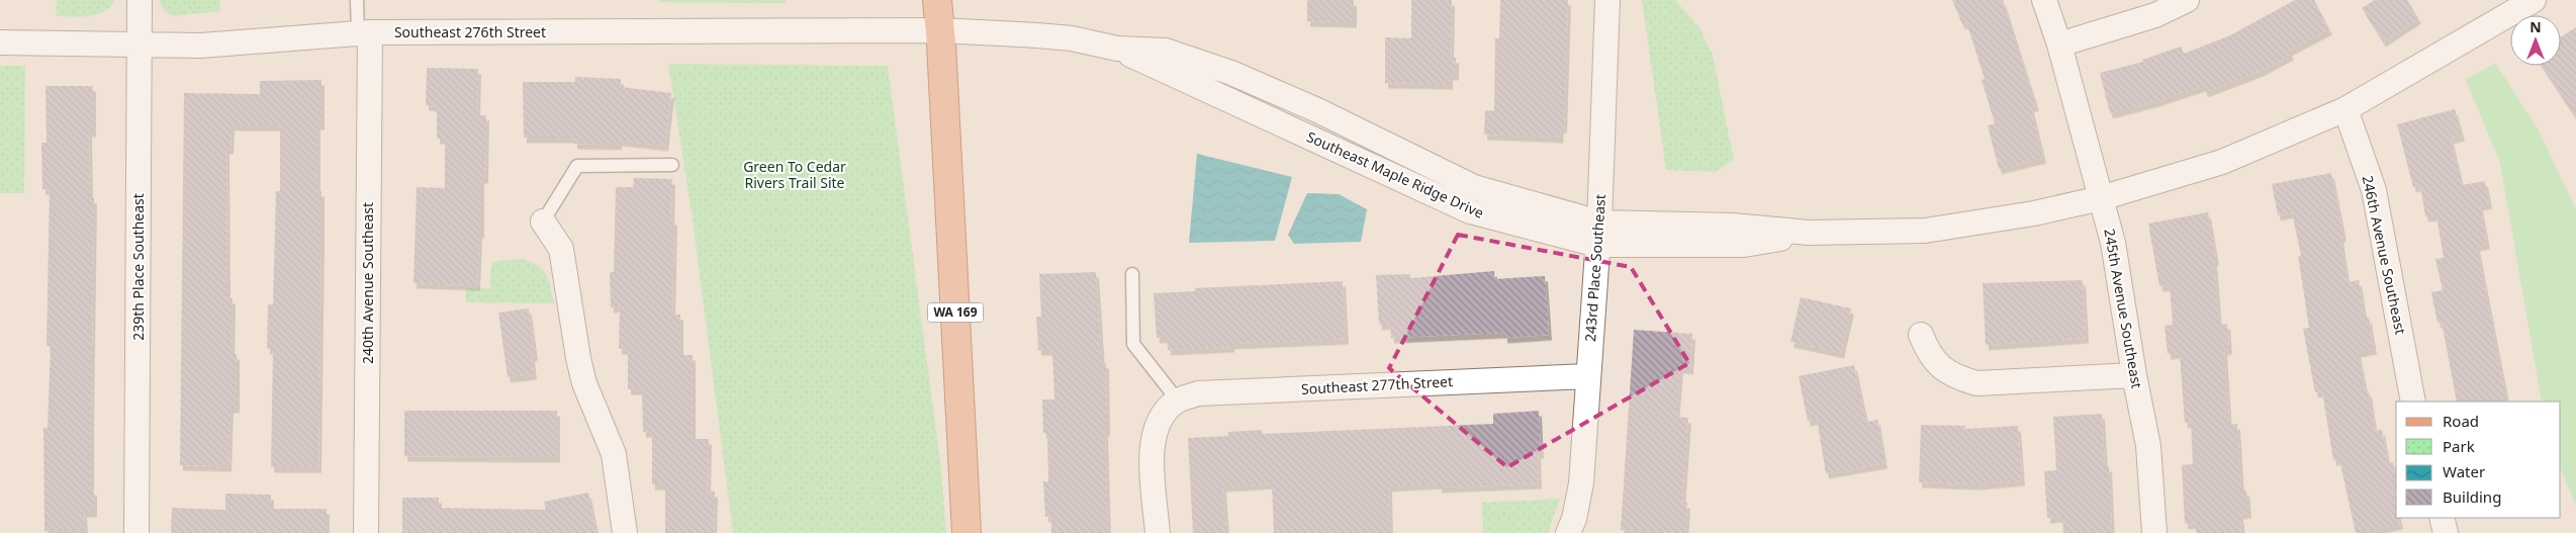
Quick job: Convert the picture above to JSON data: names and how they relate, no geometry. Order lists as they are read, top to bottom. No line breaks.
{"streets":{"main road":["WA 169"],"street":["Southeast 276th Street","Southeast Maple Ridge Drive","246th Avenue Southeast","239th Place Southeast","243rd Place Southeast","240th Avenue Southeast","245th Avenue Southeast","Southeast 277th Street"]},"crossings":[["Southeast 276th Street","Southeast Maple Ridge Drive"],["Southeast 276th Street","239th Place Southeast"],["Southeast 276th Street","240th Avenue Southeast"],["Southeast 276th Street","WA 169"],["Southeast Maple Ridge Drive","246th Avenue Southeast"],["Southeast Maple Ridge Drive","243rd Place Southeast"],["Southeast Maple Ridge Drive","245th Avenue Southeast"],["Southeast Maple Ridge Drive","WA 169"],["243rd Place Southeast","Southeast 277th Street"]],"parks":["Green To Cedar Rivers Trail Site"],"legend":["Road","Park","Water","Building"],"north":"top"}
